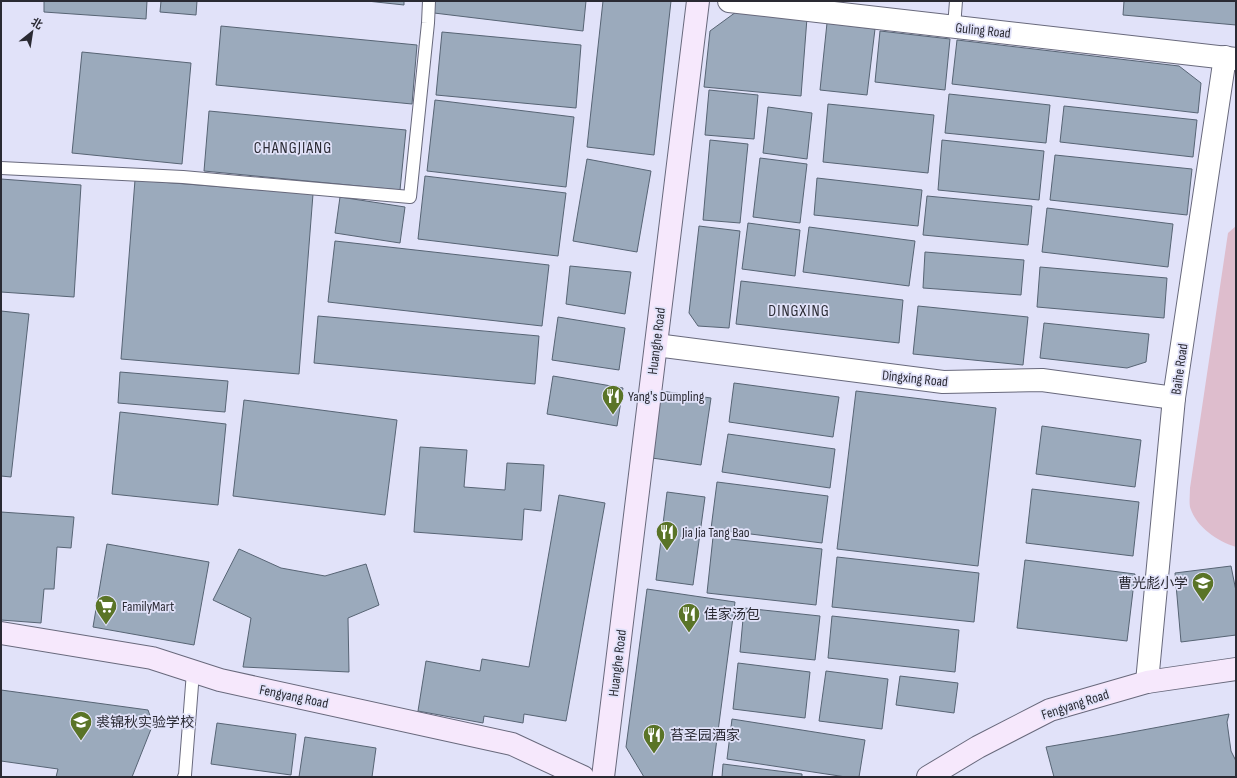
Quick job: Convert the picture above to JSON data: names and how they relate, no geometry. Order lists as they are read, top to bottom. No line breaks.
{"streets":{"street":["Guling Road","Huanghe Road","Baihe Road","Dingxing Road","Fengyang Road"]},"crossings":[["Guling Road","Baihe Road"],["Huanghe Road","Dingxing Road"],["Baihe Road","Dingxing Road"],["Baihe Road","Fengyang Road"]],"districts":["CHANGJIANG","DINGXING"],"places":{"restaurant":["Yang's Dumpling","Jia Jia Tang Bao","佳家汤包","苔圣园酒家"],"school or university":["曹光彪小学","裘锦秋实验学校"],"supermarket":["FamilyMart"]},"north":"top right"}
